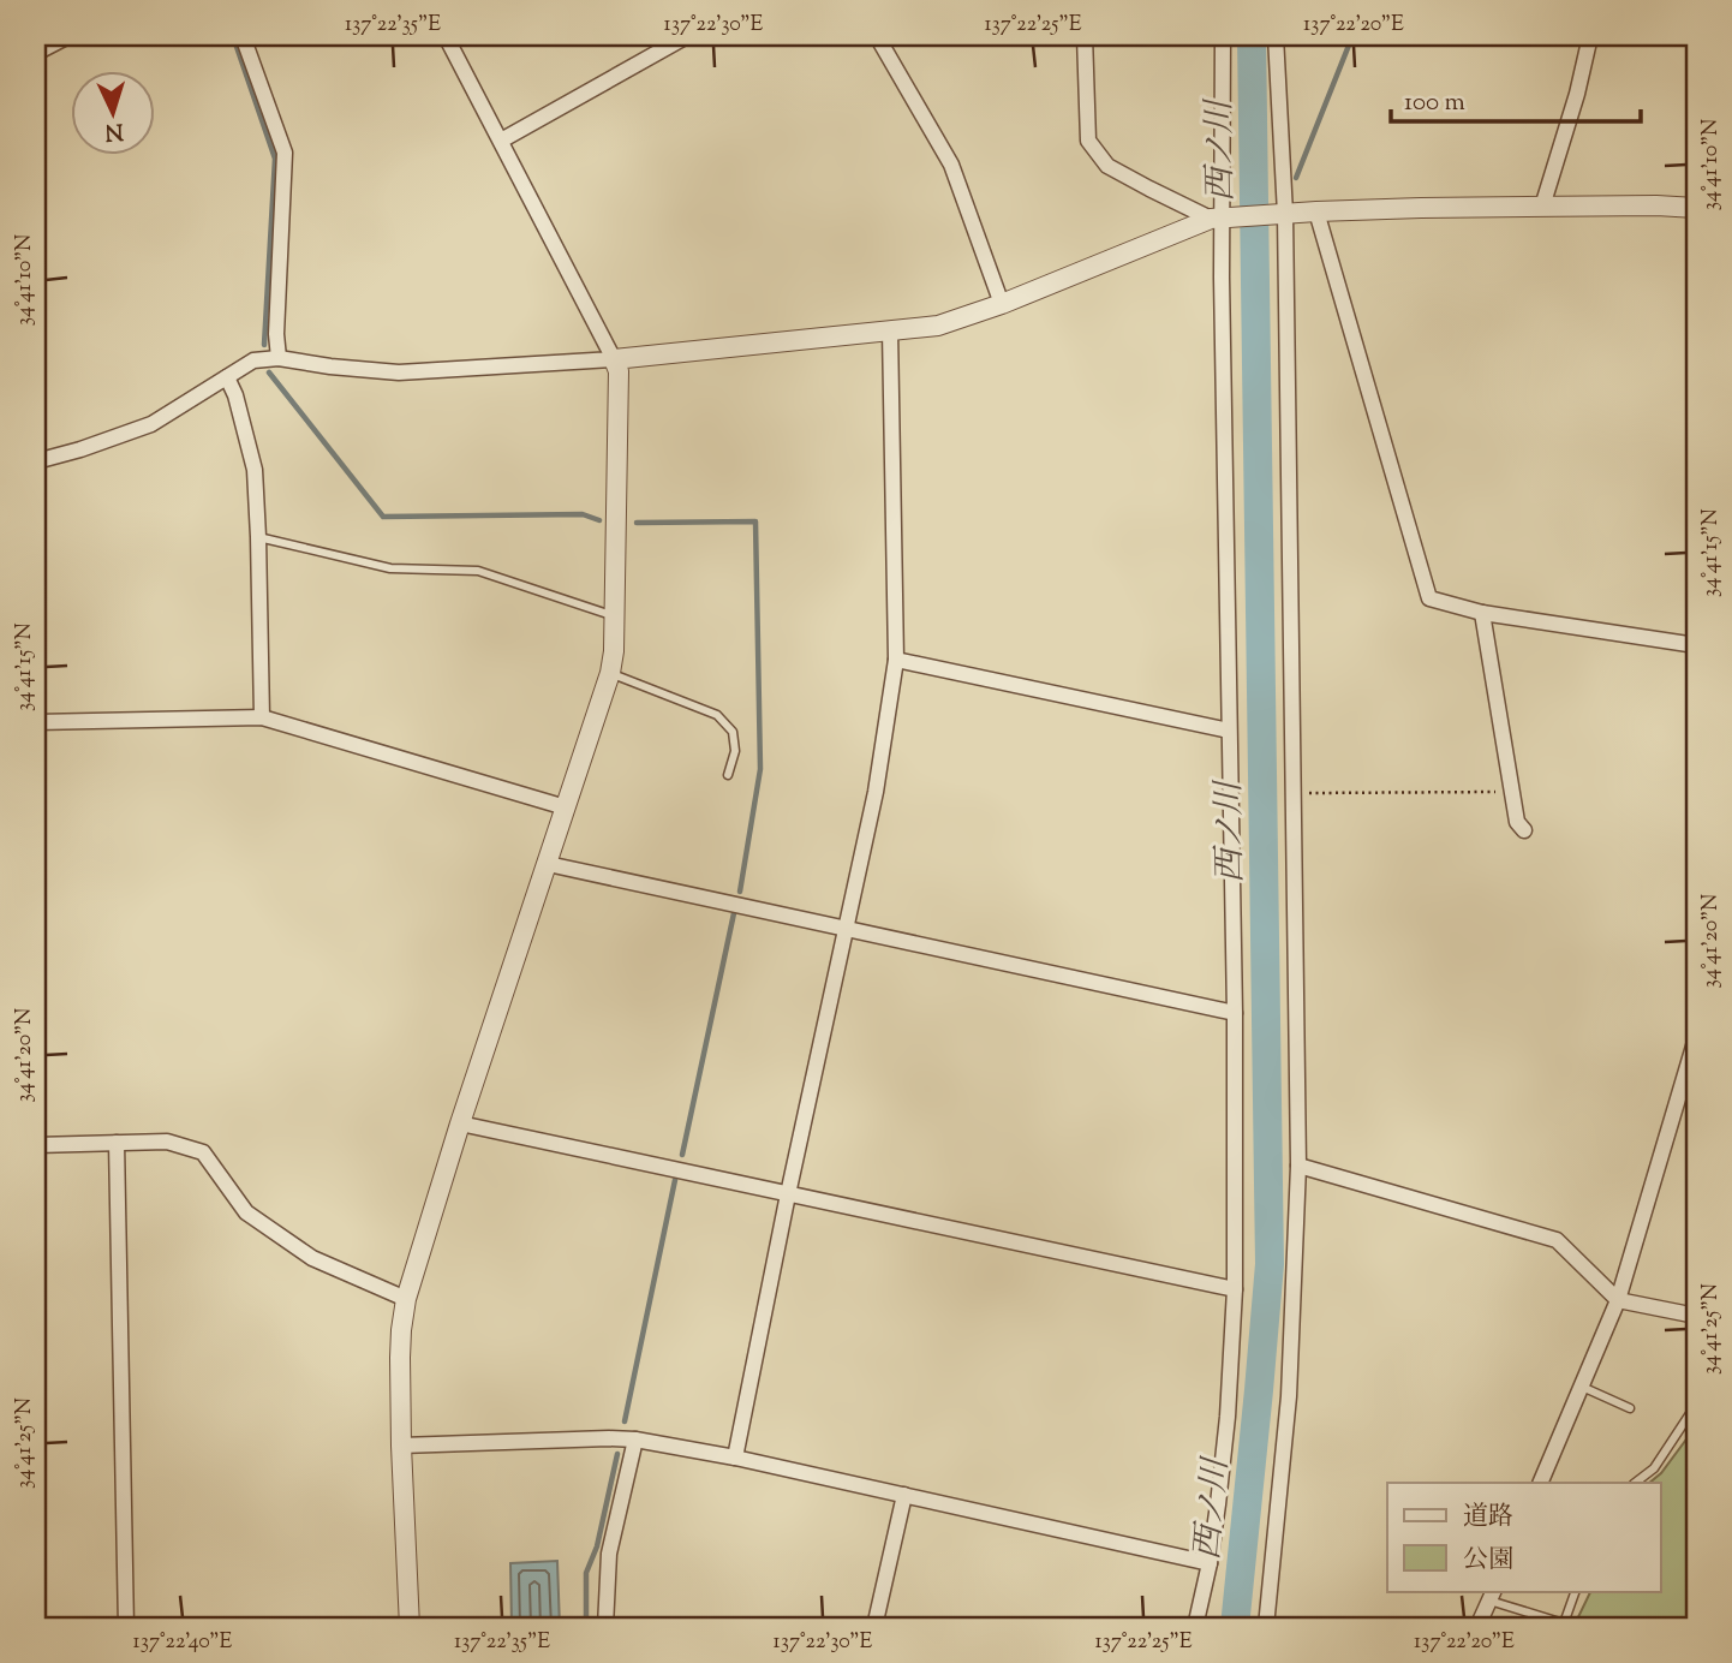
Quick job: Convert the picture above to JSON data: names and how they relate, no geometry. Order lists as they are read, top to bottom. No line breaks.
{"water":["西ノ川"],"legend":["道路","公園"],"scale_bar":"100 m","north":"bottom","coordinates":["137°22'35\"E","137°22'30\"E","137°22'25\"E","137°22'20\"E","34°41'10\"N","34°41'15\"N","34°41'20\"N","34°41'25\"N","137°22'40\"E"]}
